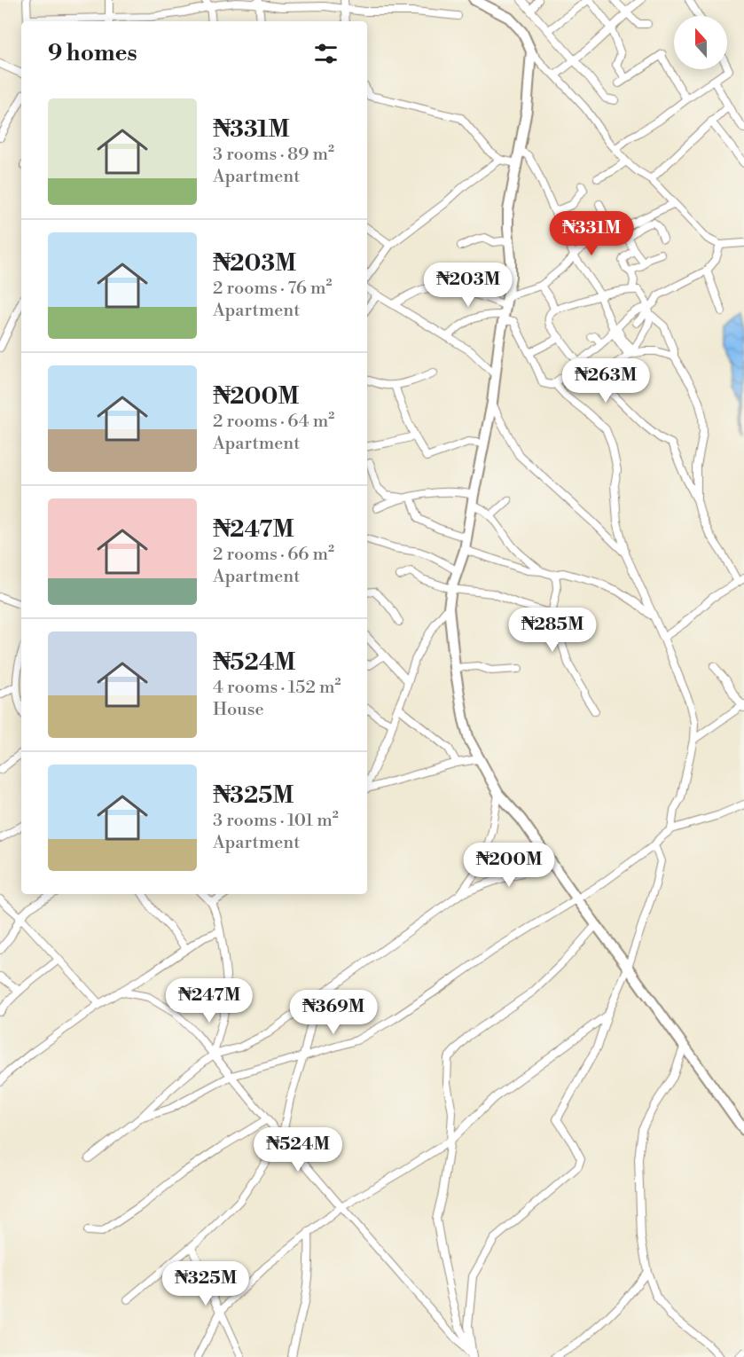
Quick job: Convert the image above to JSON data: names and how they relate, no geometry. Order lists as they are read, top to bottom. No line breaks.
{"north":"top","page":{"heading":"9 homes","list":[{"name":"₦331M","note":"3 rooms · 89 m² · Apartment"},{"name":"₦203M","note":"2 rooms · 76 m² · Apartment"},{"name":"₦200M","note":"2 rooms · 64 m² · Apartment"},{"name":"₦247M","note":"2 rooms · 66 m² · Apartment"},{"name":"₦524M","note":"4 rooms · 152 m² · House"},{"name":"₦325M","note":"3 rooms · 101 m² · Apartment"}],"price":["₦331M","₦203M","₦263M","₦285M","₦200M","₦247M","₦369M","₦524M","₦325M"]}}
